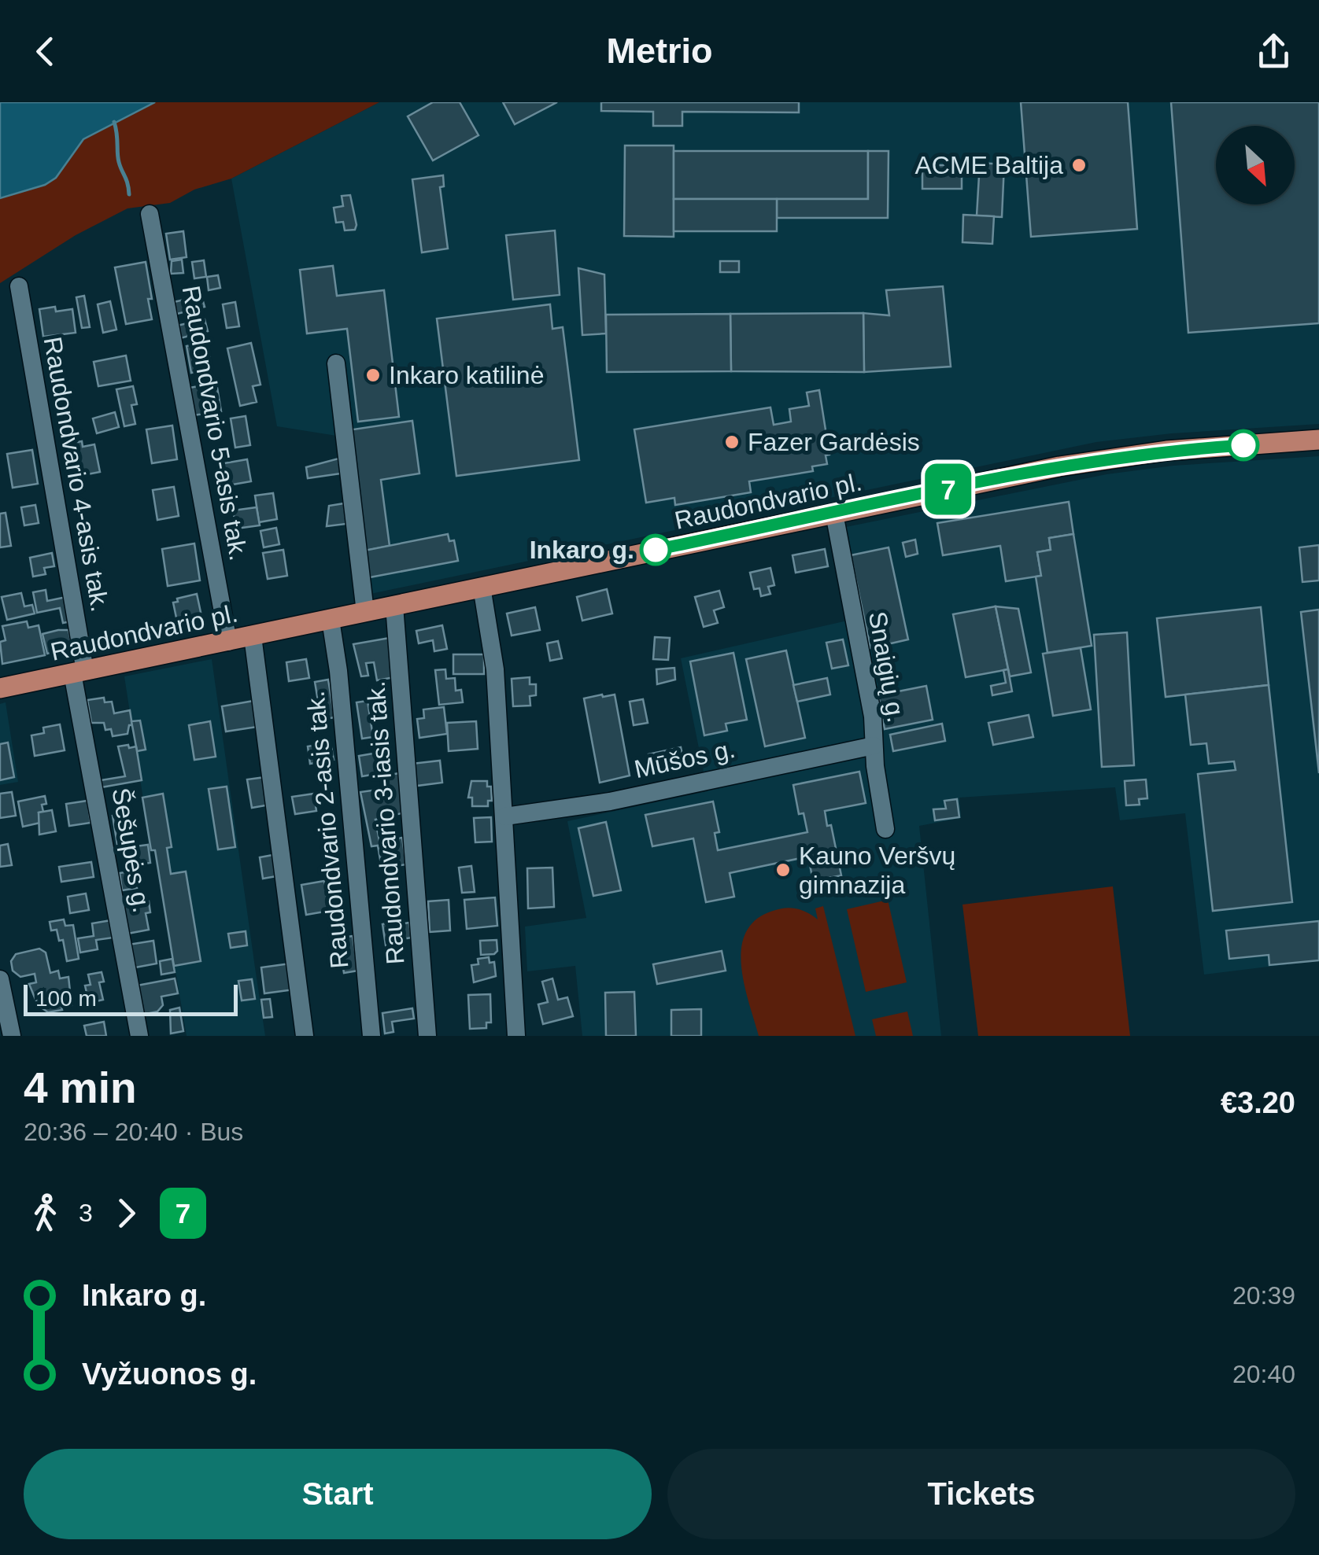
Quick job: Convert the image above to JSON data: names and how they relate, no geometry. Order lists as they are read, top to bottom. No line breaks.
{"streets":{"main road":["Raudondvario pl."],"street":["Raudondvario 5-asis tak.","Raudondvario 4-asis tak.","Snaigių g.","Mūšos g.","Raudondvario 3-iasis tak.","Raudondvario 2-asis tak.","Šešupės g."]},"crossings":[["Raudondvario 5-asis tak.","Raudondvario pl."],["Raudondvario 4-asis tak.","Raudondvario pl."],["Raudondvario 4-asis tak.","Šešupės g."],["Raudondvario pl.","Snaigių g."],["Raudondvario pl.","Raudondvario 3-iasis tak."],["Raudondvario pl.","Raudondvario 2-asis tak."],["Raudondvario pl.","Šešupės g."],["Snaigių g.","Mūšos g."]],"places":["ACME Baltija","Inkaro katilinė","Fazer Gardėsis","Inkaro g.","Kauno Veršvų gimnazija"],"lines":["bus line 7"],"scale_bar":"100 m","north":"bottom right","page":{"header":"Metrio","on_map":"7","scale":"100 m","heading":["4 min","20:36 – 20:40 · Bus","€3.20"],"legs":["3","7"],"list":[{"name":"Inkaro g.","value":"20:39"},{"name":"Vyžuonos g.","value":"20:40"}],"buttons":["Start","Tickets"]}}
